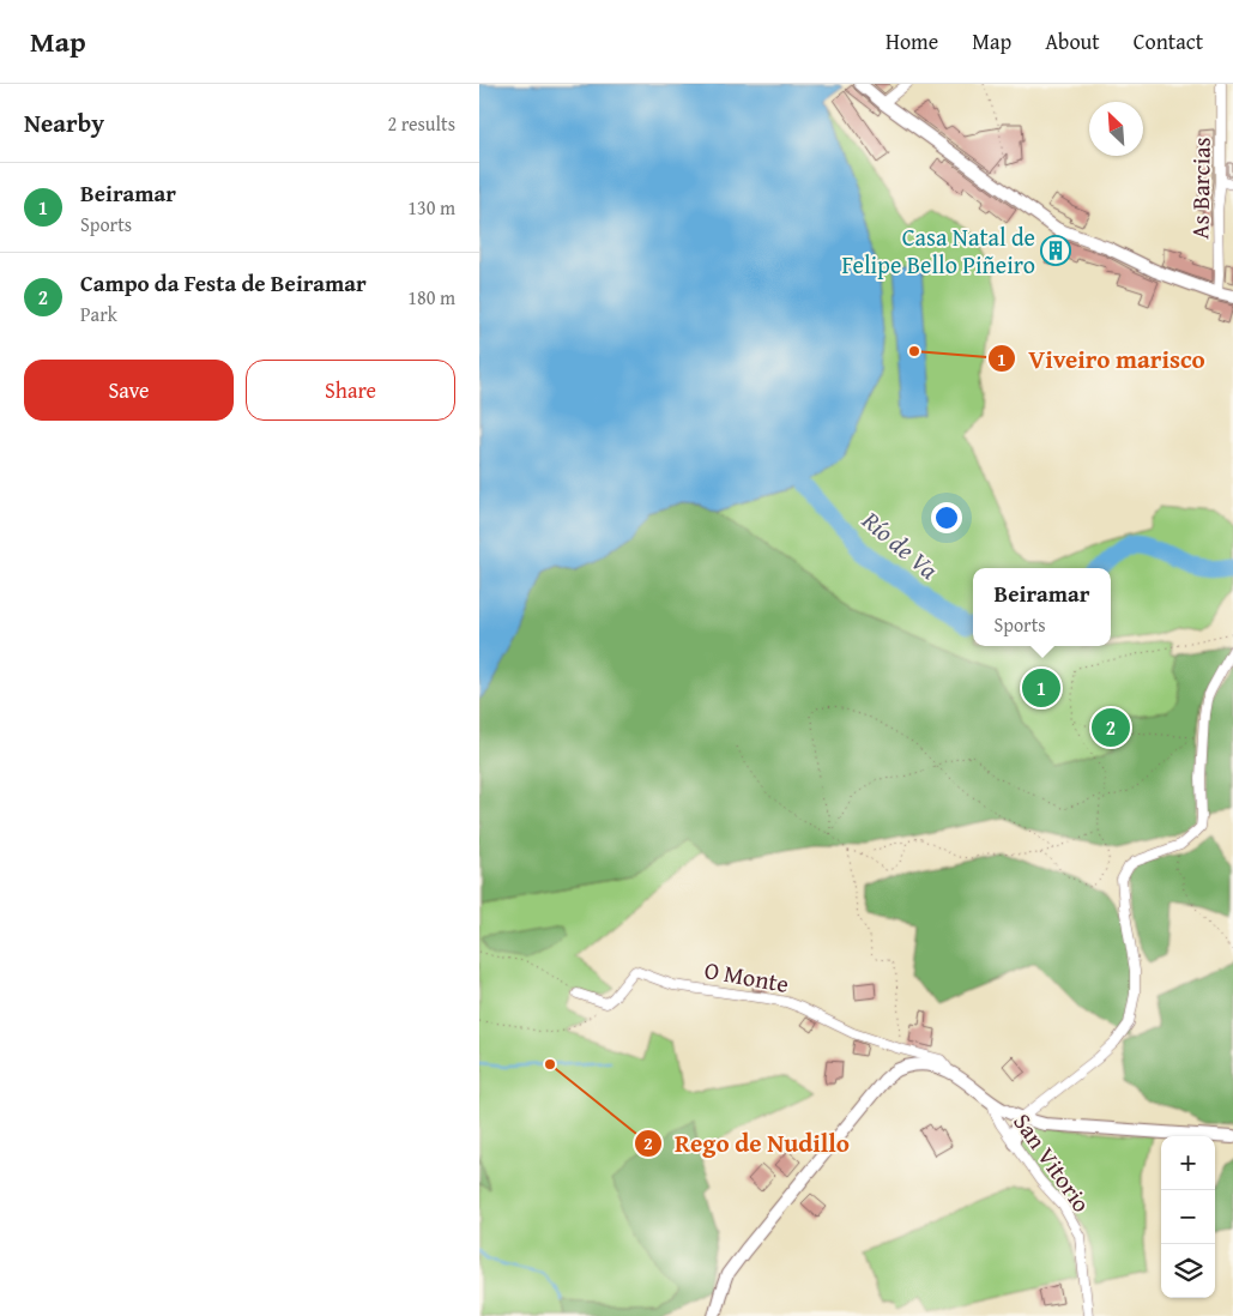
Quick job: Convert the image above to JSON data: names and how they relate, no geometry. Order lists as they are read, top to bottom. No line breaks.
{"streets":{"street":["As Barcias","O Monte","San Vitorio"]},"water":["Río de Va"],"places":{"building":["Casa Natal de Felipe Bello Piñeiro"],"other":["Viveiro marisco","Rego de Nudillo"]},"north":"top left","page":{"header":"Map","nav":["Home","Map","About","Contact"],"heading":["Nearby","2 results"],"list":[{"mark":"1","name":"Beiramar","note":"Sports","value":"130 m"},{"mark":"2","name":"Campo da Festa de Beiramar","note":"Park","value":"180 m"}],"buttons":["Save","Share"],"popup":["Beiramar","Sports"],"pins":["1","2"],"map_buttons":["+","−"]}}
